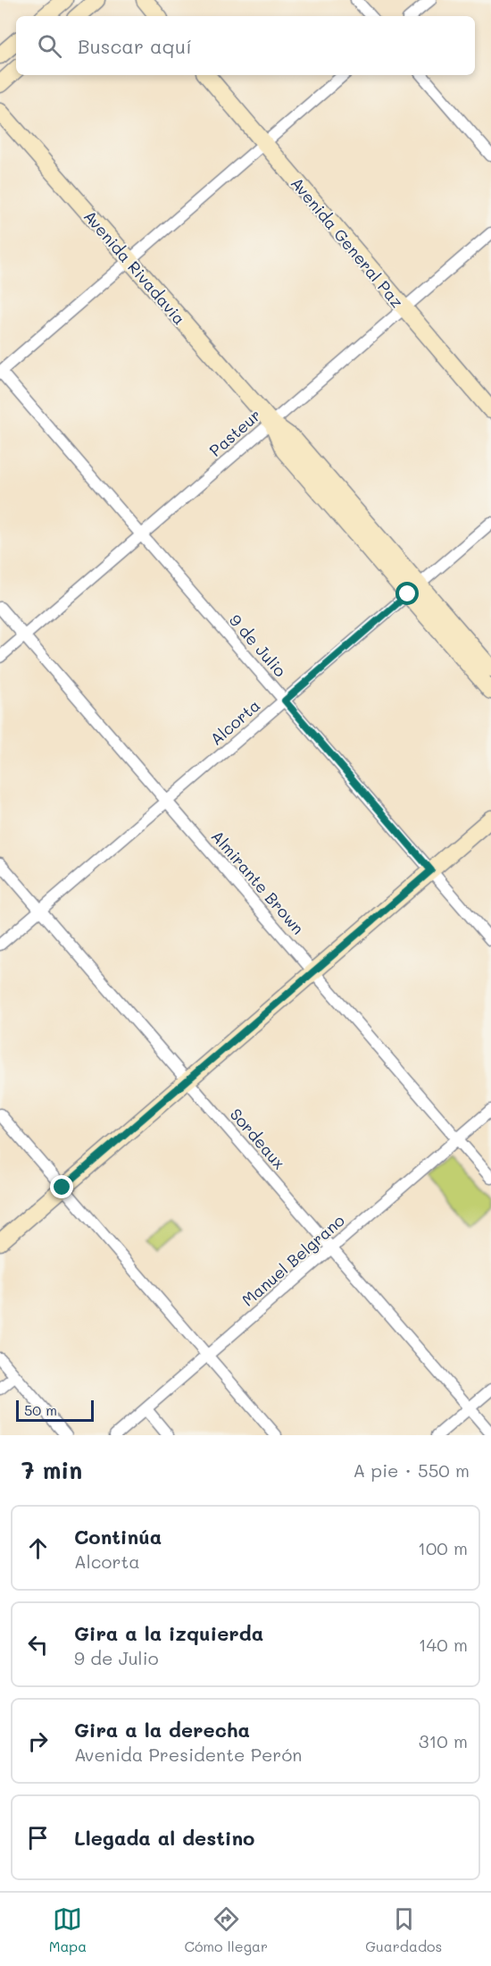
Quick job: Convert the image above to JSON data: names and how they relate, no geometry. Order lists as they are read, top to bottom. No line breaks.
{"streets":{"main road":["Avenida General Paz","Avenida Rivadavia"],"street":["Pasteur","9 de Julio","Alcorta","Almirante Brown","Sordeaux","Manuel Belgrano"]},"crossings":[["Avenida General Paz","Pasteur"],["Avenida Rivadavia","Pasteur"],["Avenida Rivadavia","Alcorta"],["Pasteur","9 de Julio"],["Pasteur","Almirante Brown"],["9 de Julio","Alcorta"],["Alcorta","Almirante Brown"],["Alcorta","Sordeaux"],["Almirante Brown","Manuel Belgrano"],["Sordeaux","Manuel Belgrano"]],"scale_bar":"50 m","page":{"search":"Buscar aquí","scale":"50 m","heading":["7 min","A pie · 550 m"],"list":[["Continúa","Alcorta","100 m"],["Gira a la izquierda","9 de Julio","140 m"],["Gira a la derecha","Avenida Presidente Perón","310 m"],"Llegada al destino"],"nav":["Mapa","Cómo llegar","Guardados"]}}
